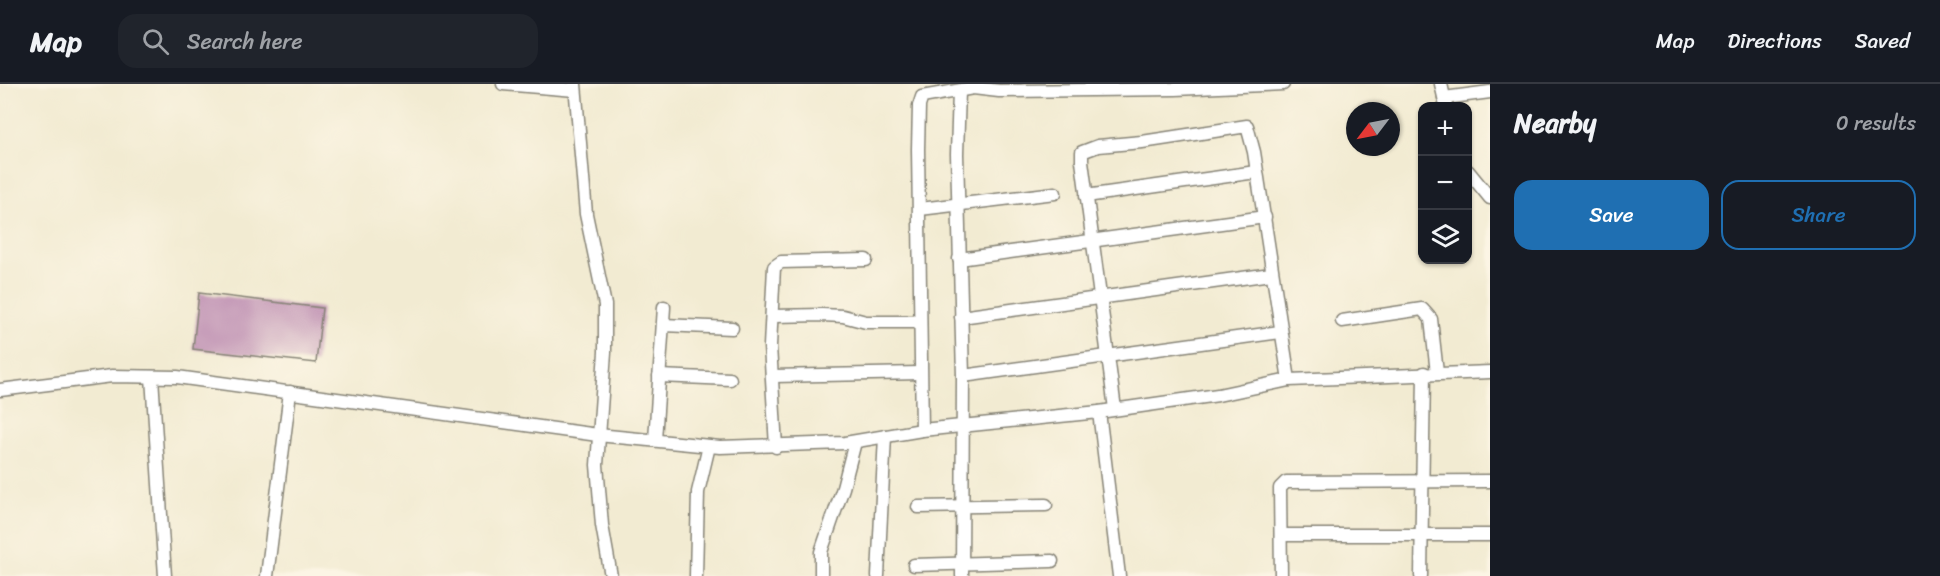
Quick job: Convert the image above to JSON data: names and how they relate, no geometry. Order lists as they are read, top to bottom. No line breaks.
{"north":"bottom left","page":{"header":"Map","search":"Search here","nav":["Map","Directions","Saved"],"heading":["Nearby","0 results"],"map_buttons":["+","−"],"buttons":["Save","Share"]}}
